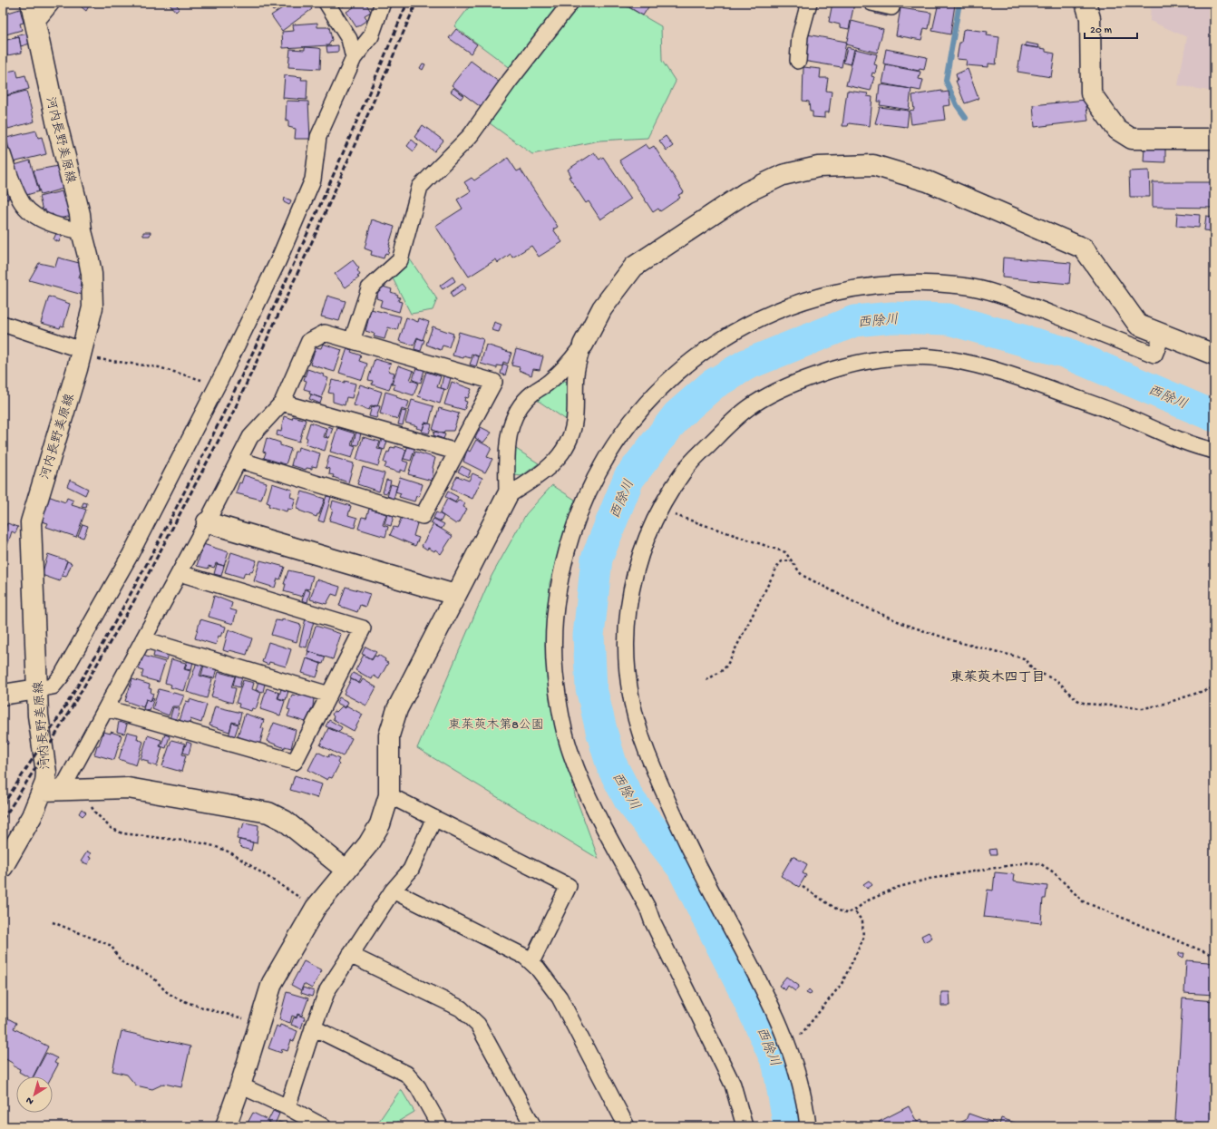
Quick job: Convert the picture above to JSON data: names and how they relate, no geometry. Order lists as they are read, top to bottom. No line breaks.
{"streets":{"street":["河内長野美原線"]},"districts":["東茱萸木四丁目"],"water":["西除川"],"parks":["東茱萸木第8公園"],"scale_bar":"20 m","north":"bottom left"}
